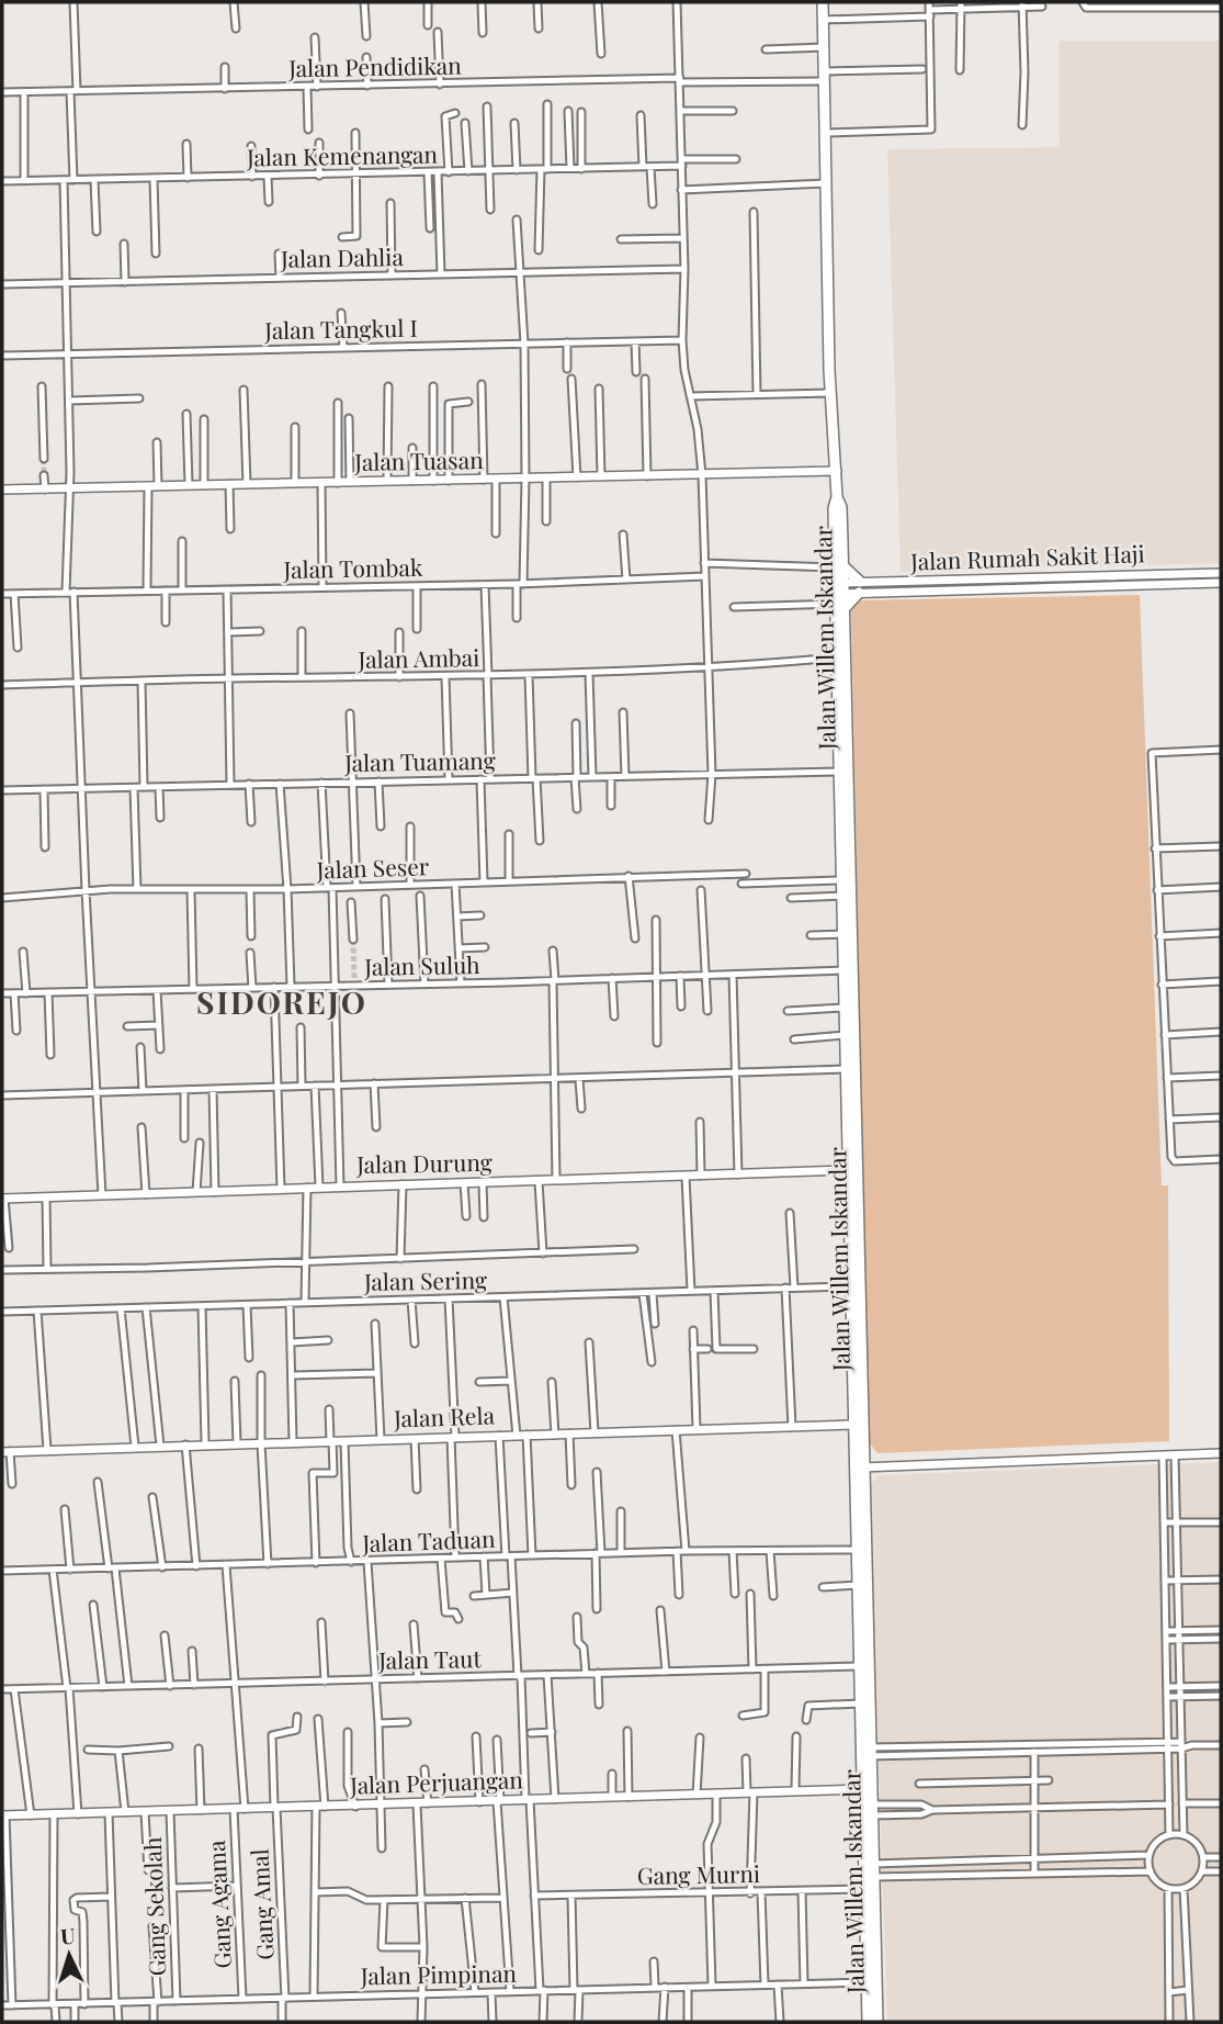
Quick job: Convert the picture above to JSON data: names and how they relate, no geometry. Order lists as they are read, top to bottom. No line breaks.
{"streets":{"highway":["Jalan Willem Iskandar"],"street":["Jalan Pendidikan","Jalan Kemenangan","Jalan Dahlia","Jalan Tangkul I","Jalan Tuasan","Jalan Rumah Sakit Haji","Jalan Tombak","Jalan Ambai","Jalan Tuamang","Jalan Seser","Jalan Suluh","Jalan Durung","Jalan Sering","Jalan Rela","Jalan Taduan","Jalan Taut","Jalan Perjuangan","Gang Murni","Gang Agama","Gang Amal","Gang Sekolah","Jalan Pimpinan"]},"crossings":[["Jalan Pendidikan","Jalan Willem Iskandar"],["Jalan Tuasan","Jalan Willem Iskandar"],["Jalan Rumah Sakit Haji","Jalan Willem Iskandar"],["Jalan Willem Iskandar","Jalan Ambai"],["Jalan Willem Iskandar","Jalan Tuamang"],["Jalan Willem Iskandar","Jalan Suluh"],["Jalan Willem Iskandar","Jalan Durung"],["Jalan Willem Iskandar","Jalan Sering"],["Jalan Willem Iskandar","Jalan Rela"],["Jalan Willem Iskandar","Jalan Taduan"],["Jalan Willem Iskandar","Jalan Taut"],["Jalan Willem Iskandar","Jalan Perjuangan"],["Jalan Willem Iskandar","Gang Murni"],["Jalan Willem Iskandar","Jalan Pimpinan"],["Jalan Perjuangan","Gang Agama"],["Jalan Perjuangan","Gang Amal"],["Jalan Perjuangan","Gang Sekolah"],["Gang Agama","Jalan Pimpinan"],["Gang Amal","Jalan Pimpinan"],["Gang Sekolah","Jalan Pimpinan"]],"districts":["SIDOREJO"],"north":"top"}
